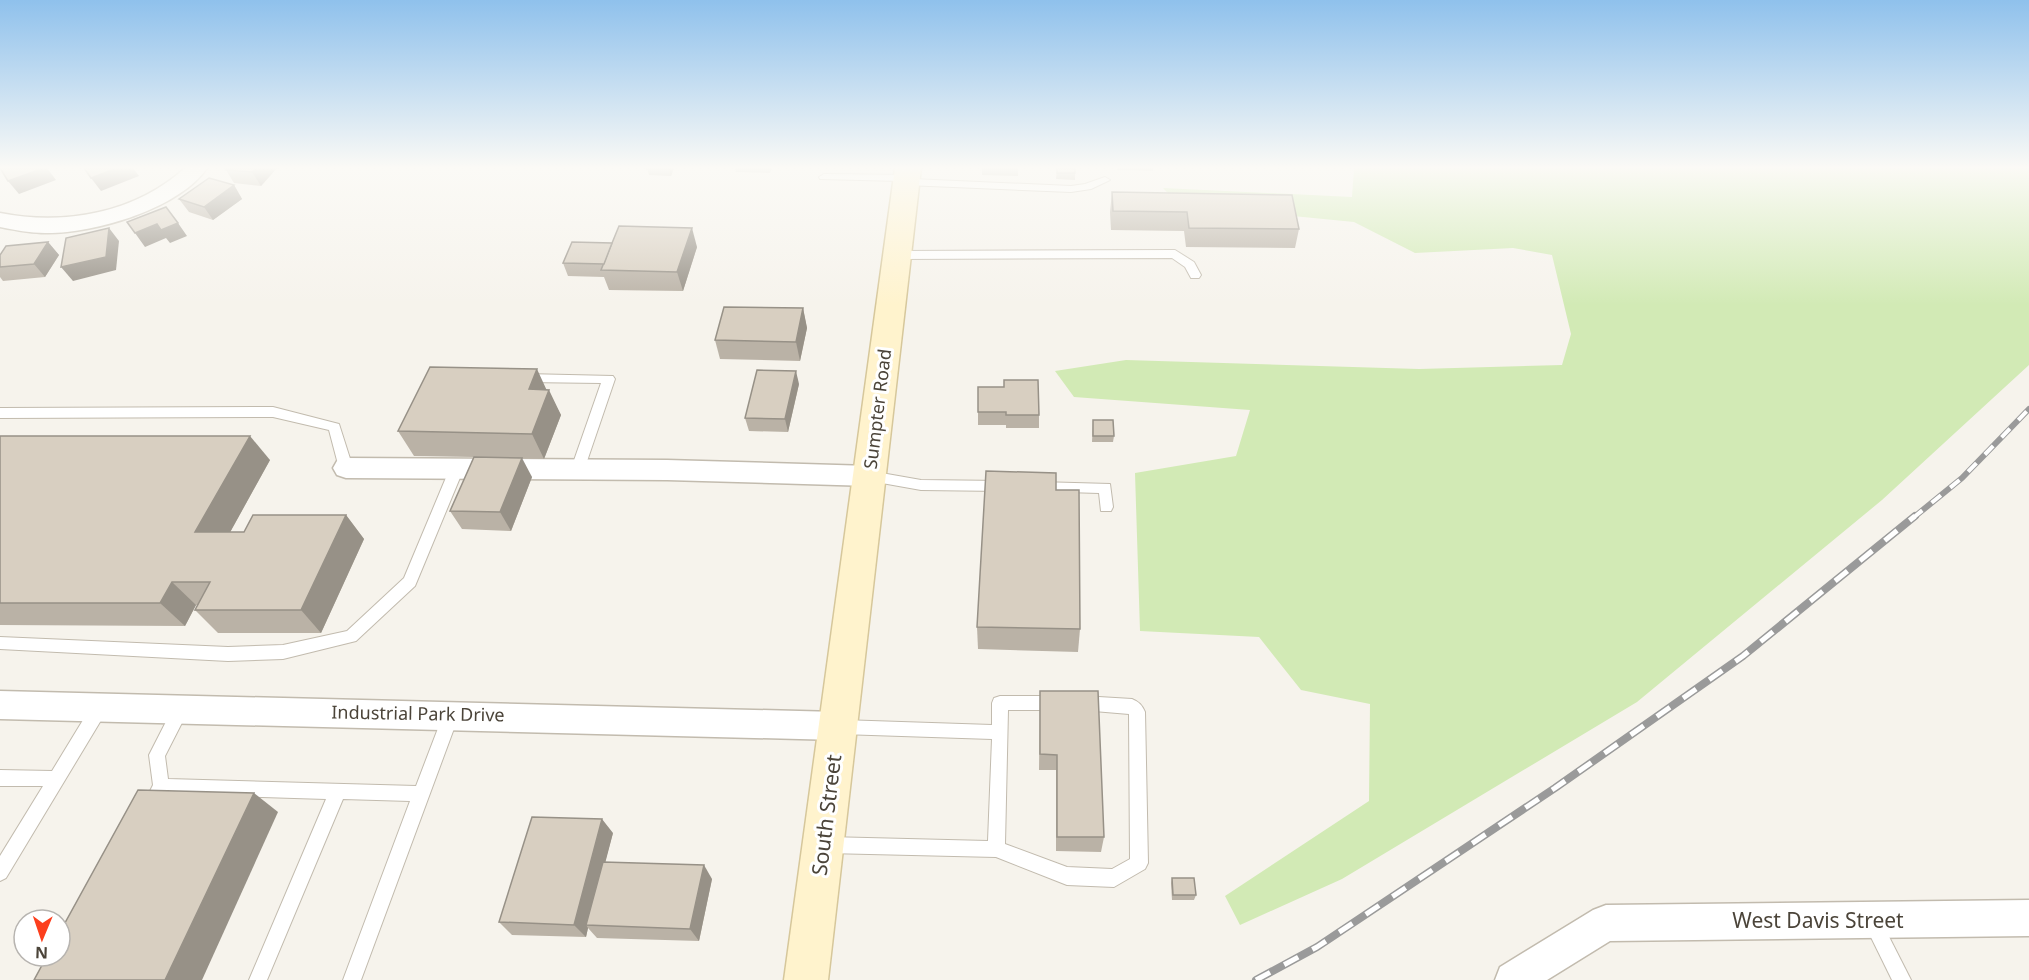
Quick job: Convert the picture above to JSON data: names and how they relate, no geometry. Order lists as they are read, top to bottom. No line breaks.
{"streets":{"street":["Sumpter Road","Industrial Park Drive","South Street","West Davis Street"]},"crossings":[["Sumpter Road","South Street"],["Industrial Park Drive","South Street"]],"north":"bottom"}
